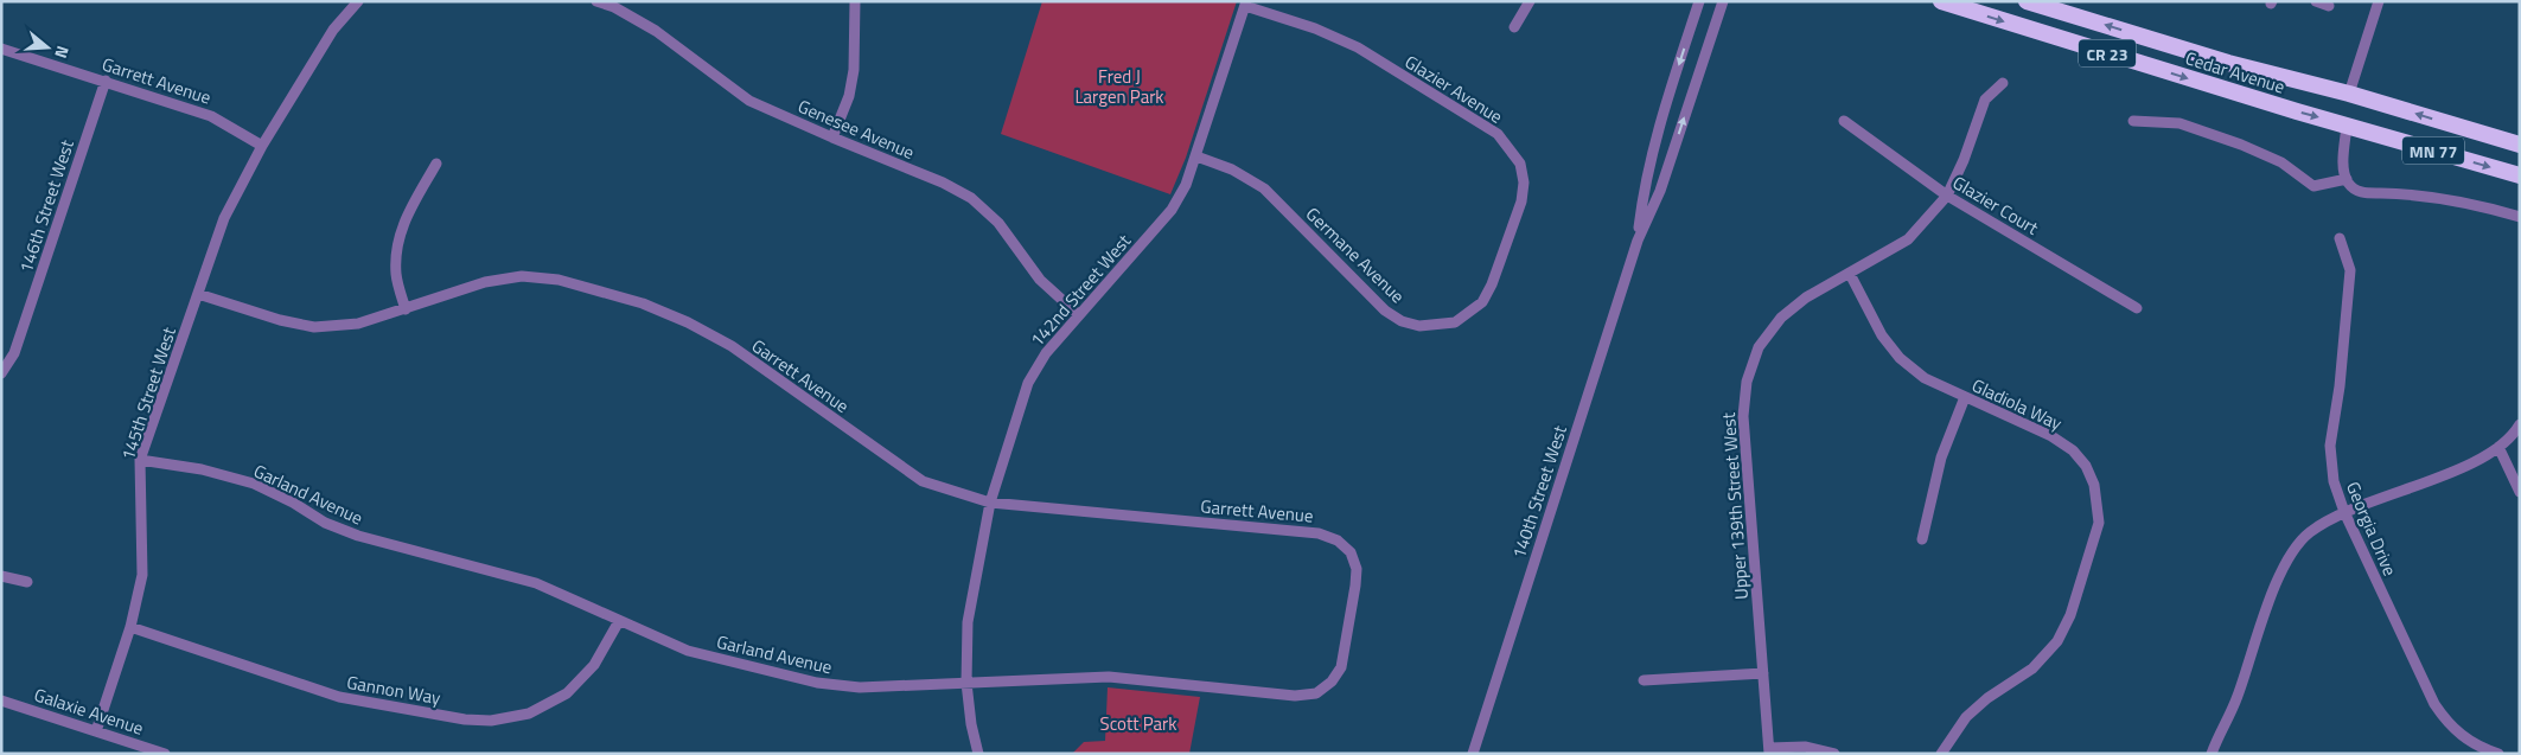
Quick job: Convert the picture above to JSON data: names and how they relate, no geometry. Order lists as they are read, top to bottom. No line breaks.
{"streets":{"highway":["CR 23","Cedar Avenue","MN 77"],"street":["Garrett Avenue","Glazier Avenue","Genesee Avenue","Glazier Court","146th Street West","Germane Avenue","142nd Street West","145th Street West","Gladiola Way","140th Street West","Garland Avenue","Upper 139th Street West","Georgia Drive","Gannon Way","Galaxie Avenue"]},"crossings":[["Garrett Avenue","146th Street West"],["Garrett Avenue","142nd Street West"],["Garrett Avenue","145th Street West"],["Garrett Avenue","Garland Avenue"],["Glazier Avenue","Germane Avenue"],["Glazier Avenue","142nd Street West"],["Genesee Avenue","142nd Street West"],["Glazier Court","Upper 139th Street West"],["Germane Avenue","142nd Street West"],["142nd Street West","Garland Avenue"],["145th Street West","Garland Avenue"],["145th Street West","Gannon Way"],["145th Street West","Galaxie Avenue"],["Gladiola Way","Upper 139th Street West"],["Garland Avenue","Gannon Way"]],"parks":["Fred J Largen Park","Scott Park"],"north":"right"}
